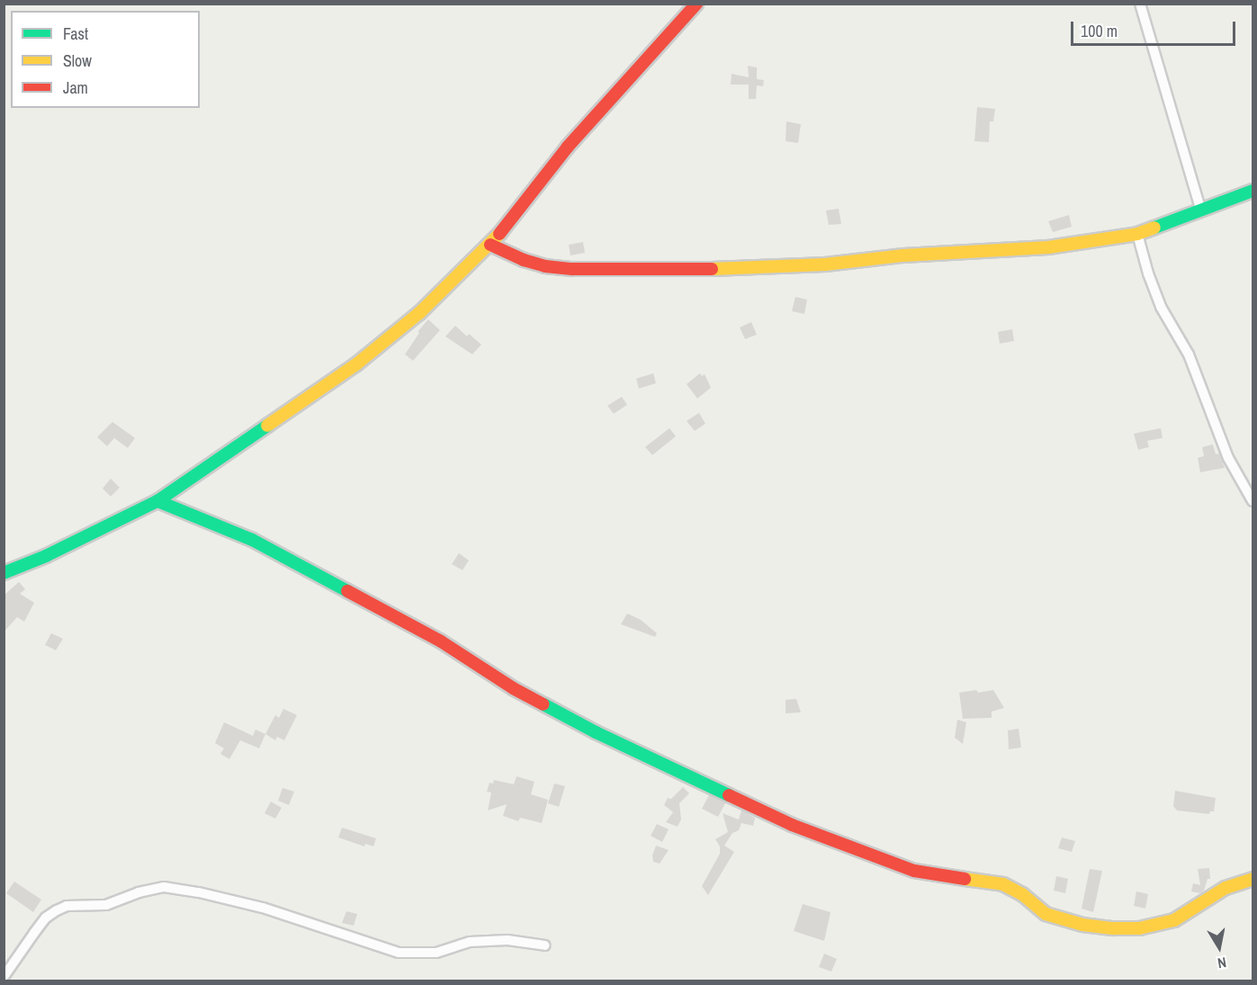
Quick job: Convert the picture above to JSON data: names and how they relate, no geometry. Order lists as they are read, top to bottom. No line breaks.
{"legend":["Fast","Slow","Jam"],"scale_bar":"100 m","north":"bottom"}
